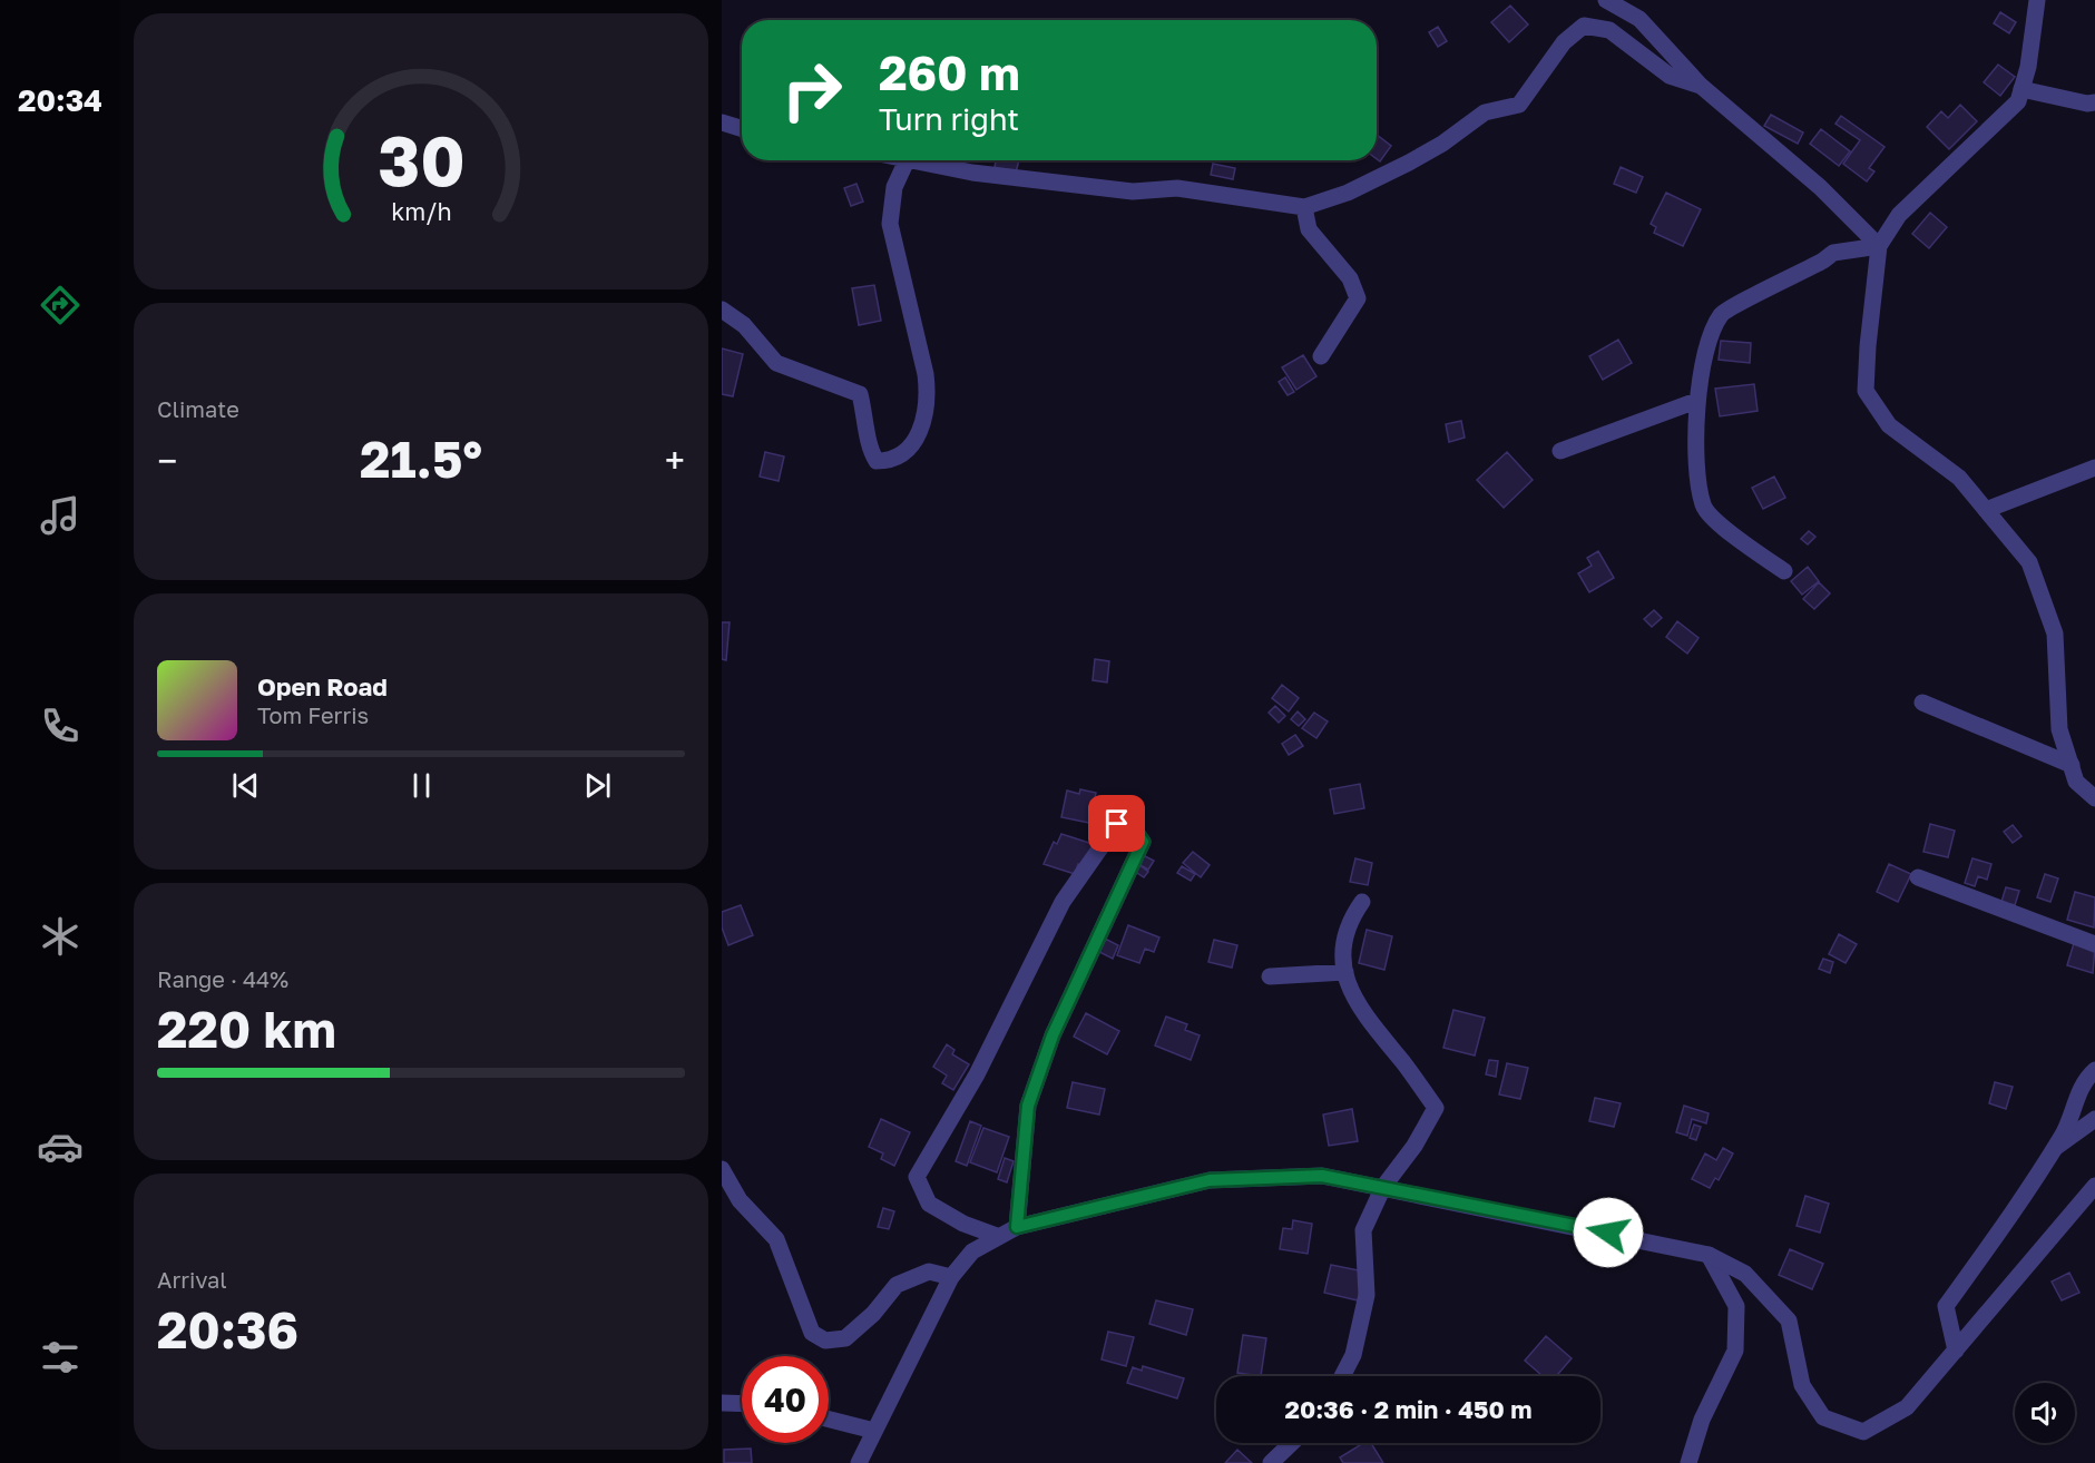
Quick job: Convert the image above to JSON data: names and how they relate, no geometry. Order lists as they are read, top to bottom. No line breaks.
{"page":{"tabs":"20:34","turn":["260 m","Turn right"],"tile":["Climate",["Range · 44%","220 km"],["Arrival","20:36"]],"heat":["−","21.5°","+"],"song":["Open Road","Tom Ferris"],"limit":"40","trip":"20:36 · 2 min · 450 m","gauge":["30","km/h"]}}
